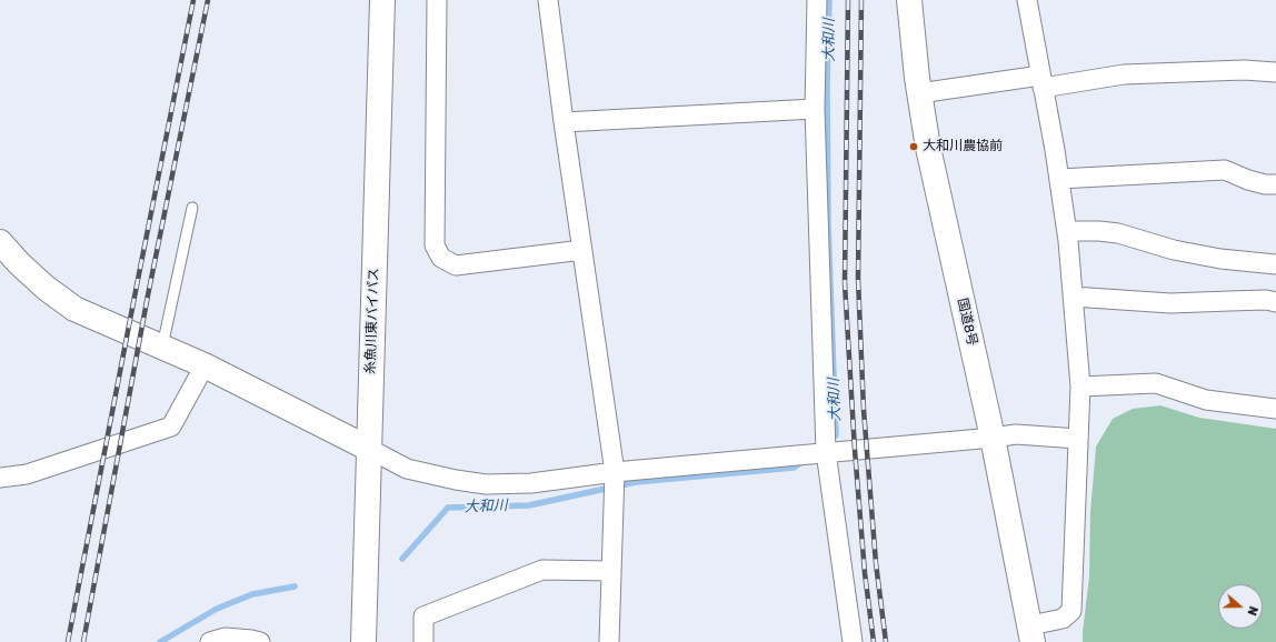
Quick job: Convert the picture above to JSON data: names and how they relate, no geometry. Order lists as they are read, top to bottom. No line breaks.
{"streets":{"main road":["糸魚川東バイパス","国道8号"]},"water":["大和川"],"places":["大和川農協前"],"north":"right"}
